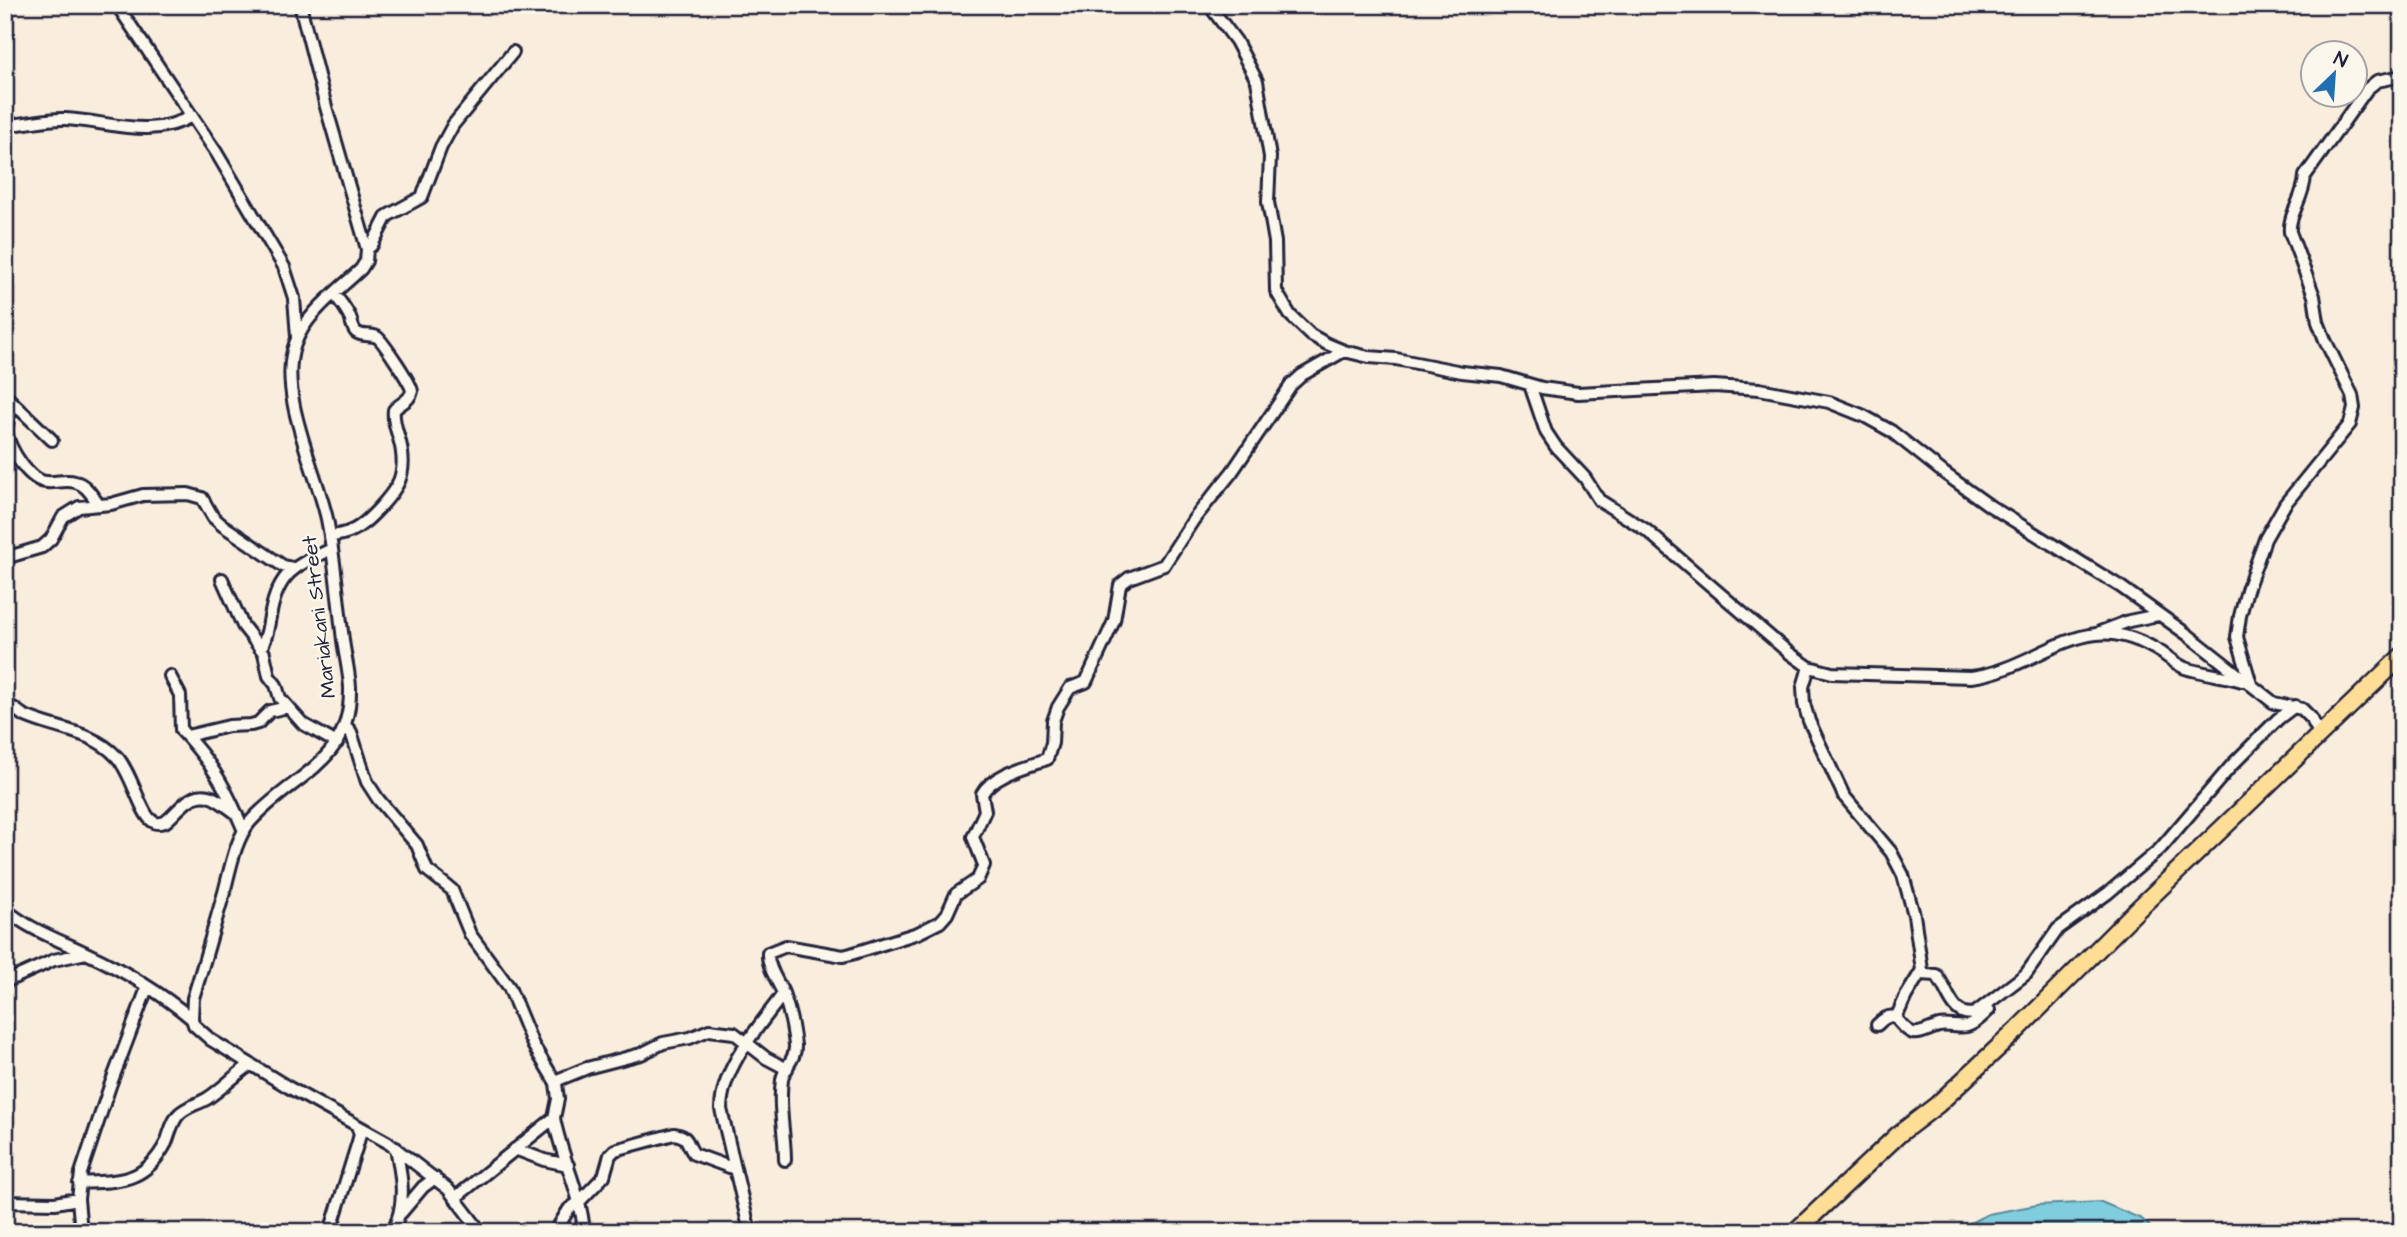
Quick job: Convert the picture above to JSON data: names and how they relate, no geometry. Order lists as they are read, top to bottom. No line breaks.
{"streets":{"street":["Mariakani Street"]},"north":"top right"}
